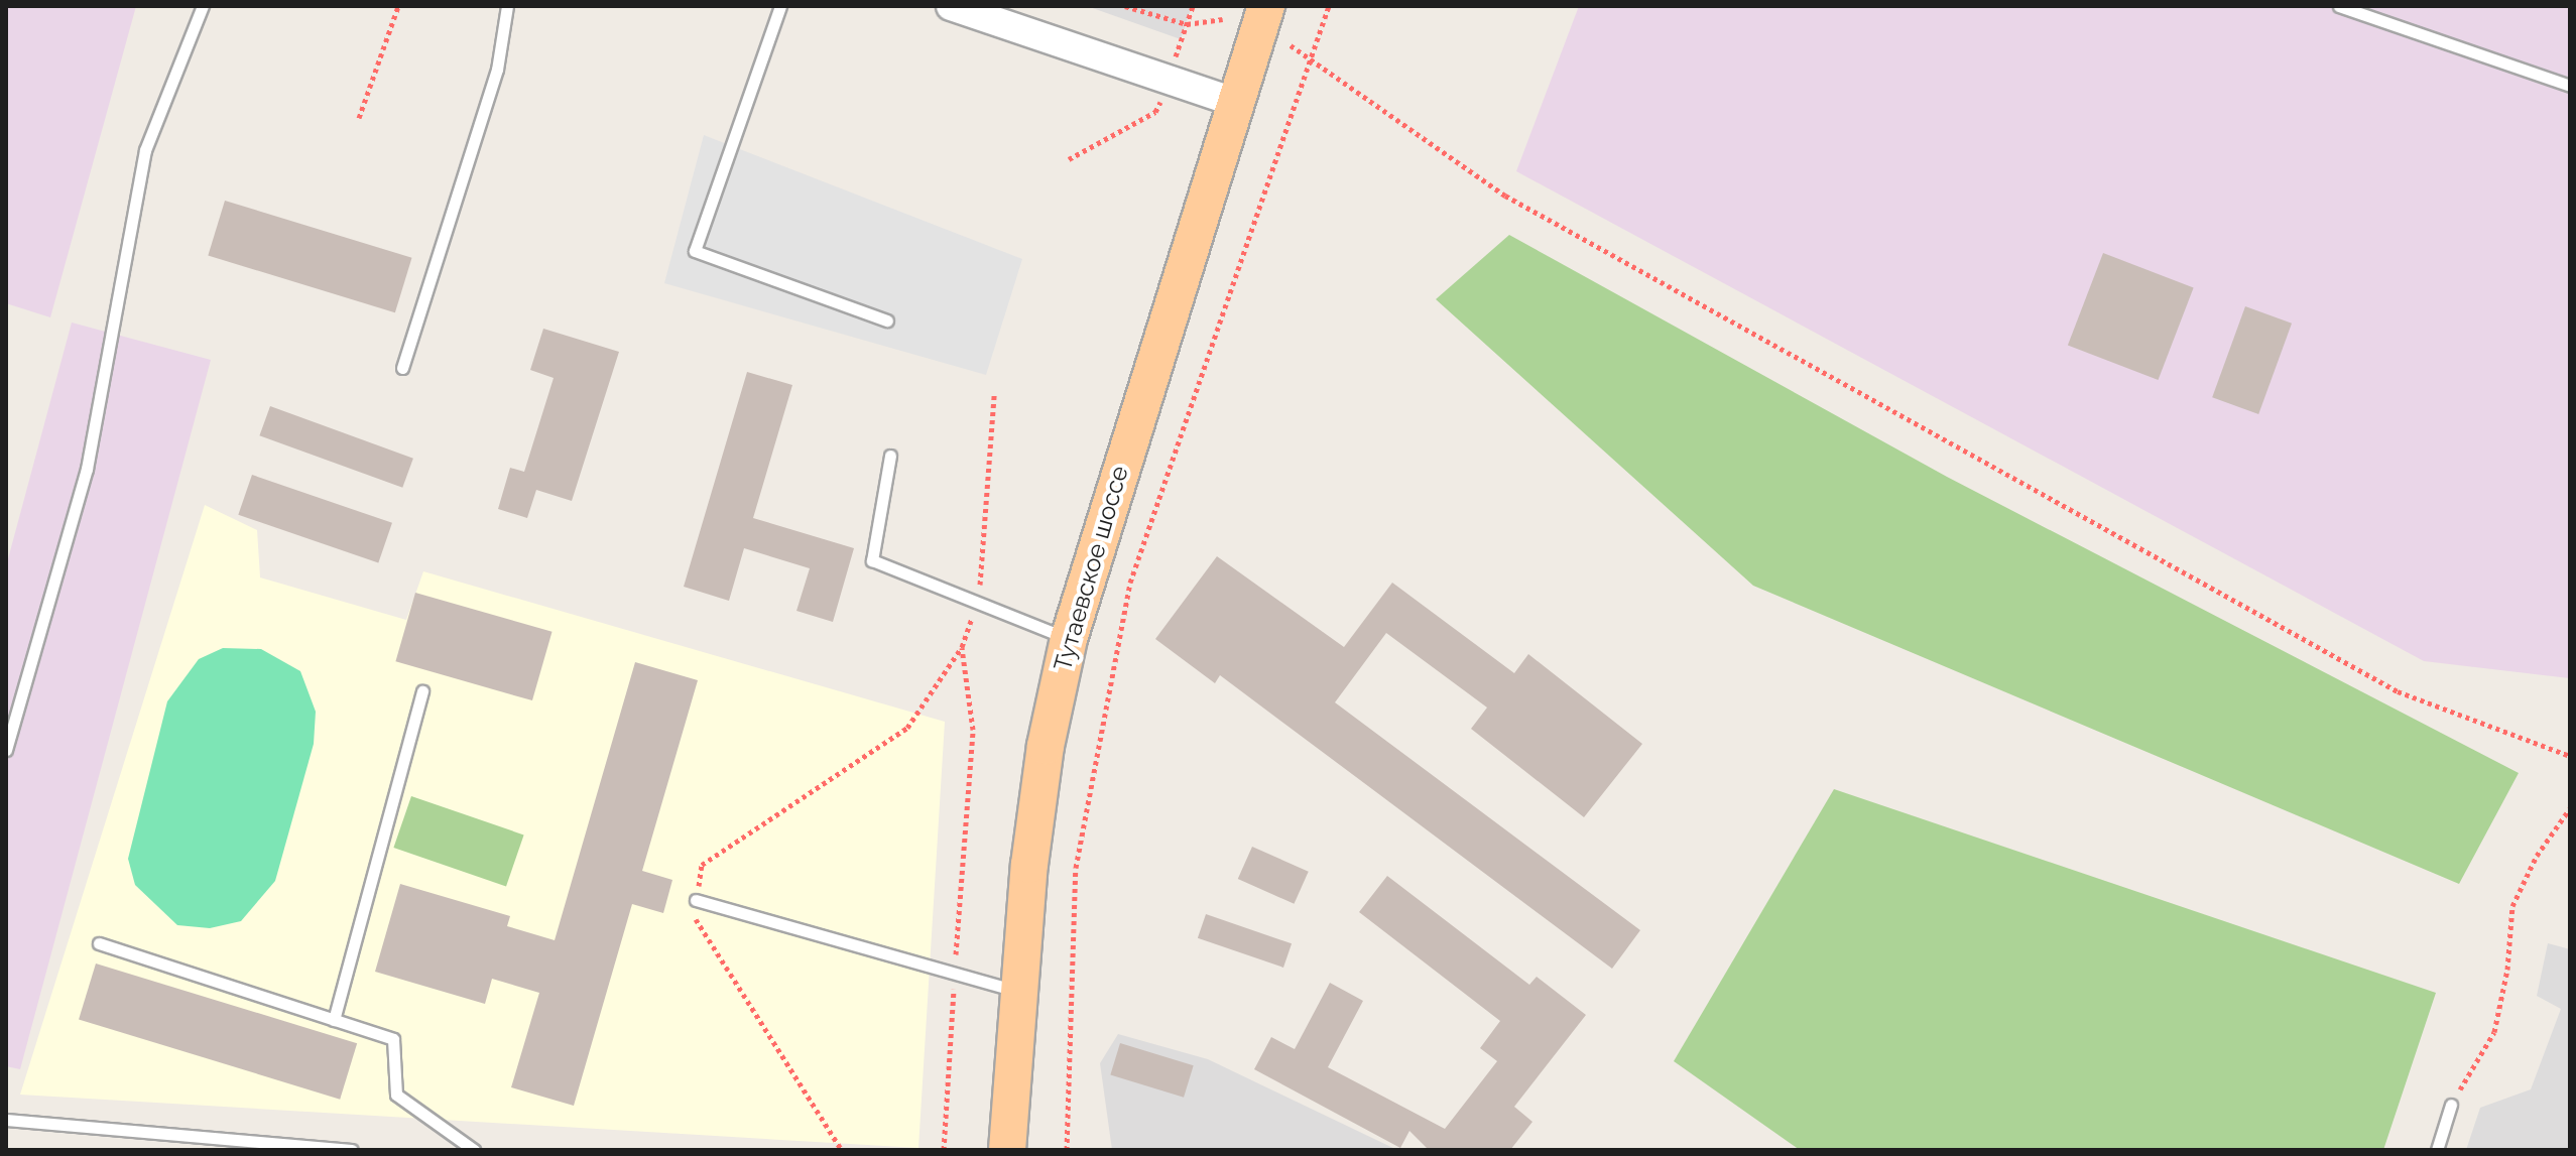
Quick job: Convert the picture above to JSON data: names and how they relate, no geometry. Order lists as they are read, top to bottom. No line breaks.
{"streets":{"main road":["Тутаевское шоссе"]}}
